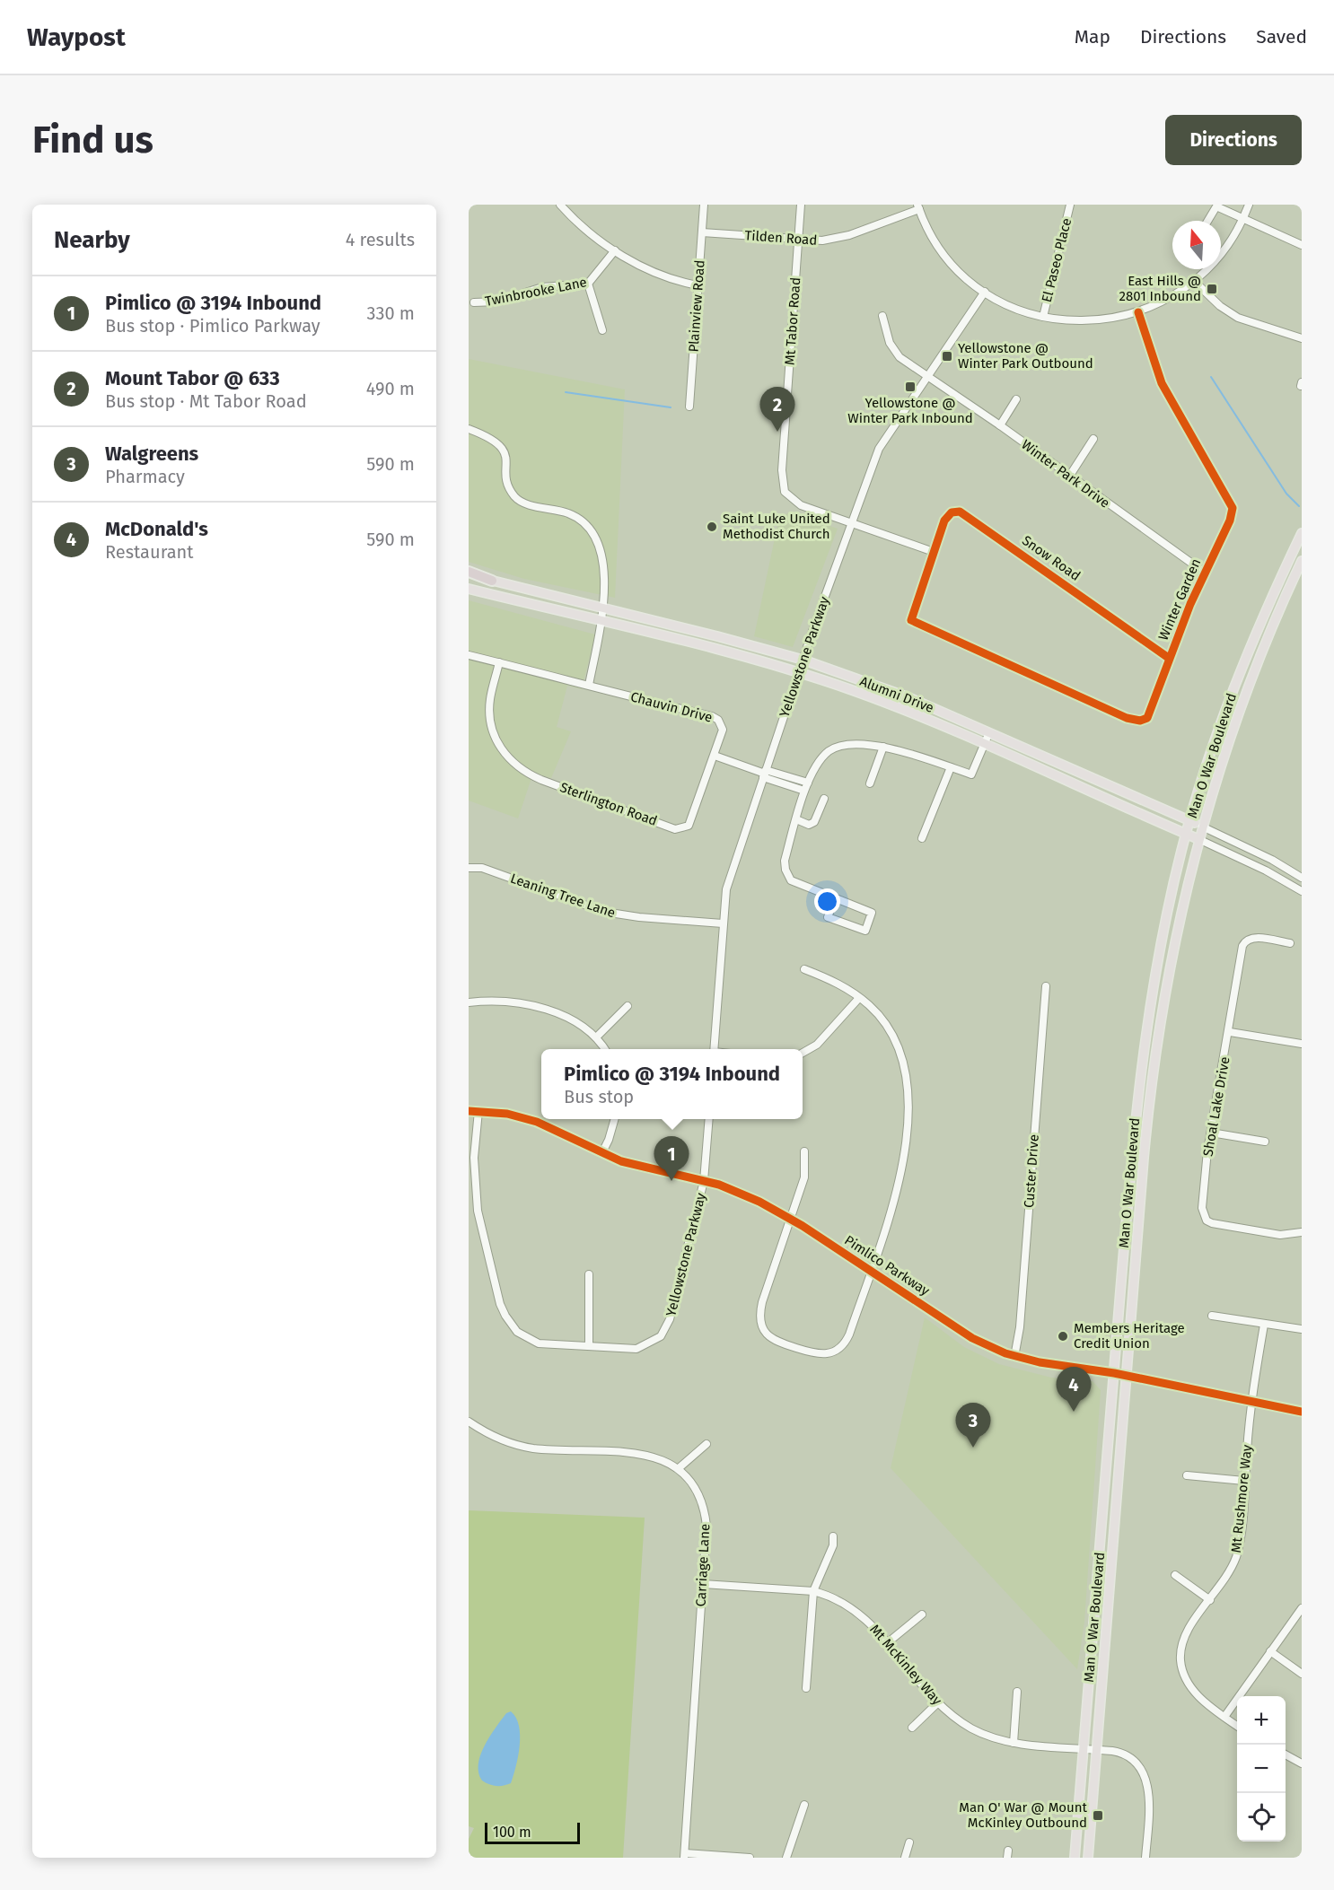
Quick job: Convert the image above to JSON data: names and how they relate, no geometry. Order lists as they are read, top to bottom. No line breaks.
{"streets":{"main road":["Alumni Drive","Man O War Boulevard"],"street":["Tilden Road","El Paseo Place","Twinbrooke Lane","Plainview Road","Mt Tabor Road","Winter Park Drive","Snow Road","Winter Garden","Yellowstone Parkway","Chauvin Drive","Sterlington Road","Leaning Tree Lane","Shoal Lake Drive","Custer Drive","Pimlico Parkway","Mt Rushmore Way","Carriage Lane","Mt McKinley Way"]},"crossings":[["Tilden Road","Plainview Road"],["Tilden Road","Mt Tabor Road"],["Mt Tabor Road","Yellowstone Parkway"],["Winter Park Drive","Winter Garden"],["Winter Park Drive","Yellowstone Parkway"],["Snow Road","Winter Garden"],["Yellowstone Parkway","Alumni Drive"],["Yellowstone Parkway","Leaning Tree Lane"],["Yellowstone Parkway","Pimlico Parkway"],["Alumni Drive","Man O War Boulevard"],["Chauvin Drive","Sterlington Road"],["Man O War Boulevard","Pimlico Parkway"],["Man O War Boulevard","Mt McKinley Way"],["Custer Drive","Pimlico Parkway"],["Pimlico Parkway","Mt Rushmore Way"],["Carriage Lane","Mt McKinley Way"]],"places":{"transit":["East Hills @ 2801 Inbound","Yellowstone @ Winter Park Outbound","Yellowstone @ Winter Park Inbound","Man O' War @ Mount McKinley Outbound"],"other":["Saint Luke United Methodist Church","Members Heritage Credit Union"]},"scale_bar":"100 m","north":"top","page":{"header":"Waypost","nav":["Map","Directions","Saved"],"buttons":"Directions","title":"Find us","heading":["Nearby","4 results"],"list":[{"mark":"1","name":"Pimlico @ 3194 Inbound","note":"Bus stop · Pimlico Parkway","value":"330 m"},{"mark":"2","name":"Mount Tabor @ 633","note":"Bus stop · Mt Tabor Road","value":"490 m"},{"mark":"3","name":"Walgreens","note":"Pharmacy","value":"590 m"},{"mark":"4","name":"McDonald's","note":"Restaurant","value":"590 m"}],"pins":["2","1","4","3"],"popup":["Pimlico @ 3194 Inbound","Bus stop"],"map_buttons":["+","−"],"scale":"100 m"}}
